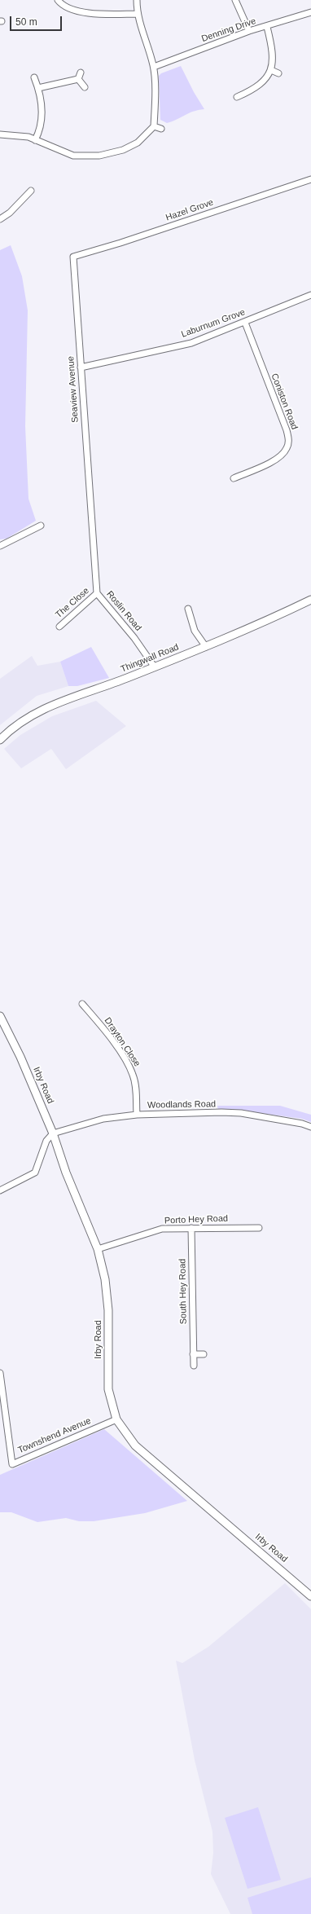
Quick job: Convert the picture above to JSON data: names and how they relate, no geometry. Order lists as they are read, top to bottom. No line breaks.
{"streets":{"street":["Denning Drive","Hazel Grove","Laburnum Grove","Seaview Avenue","Coniston Road","The Close","Roslin Road","Thingwall Road","Drayton Close","Irby Road","Woodlands Road","Porto Hey Road","South Hey Road","Townshend Avenue"]},"crossings":[["Hazel Grove","Seaview Avenue"],["Laburnum Grove","Seaview Avenue"],["Laburnum Grove","Coniston Road"],["Seaview Avenue","Roslin Road"],["The Close","Roslin Road"],["Roslin Road","Thingwall Road"],["Drayton Close","Woodlands Road"],["Irby Road","Woodlands Road"],["Irby Road","Porto Hey Road"],["Irby Road","Townshend Avenue"],["Porto Hey Road","South Hey Road"]],"scale_bar":"50 m"}
